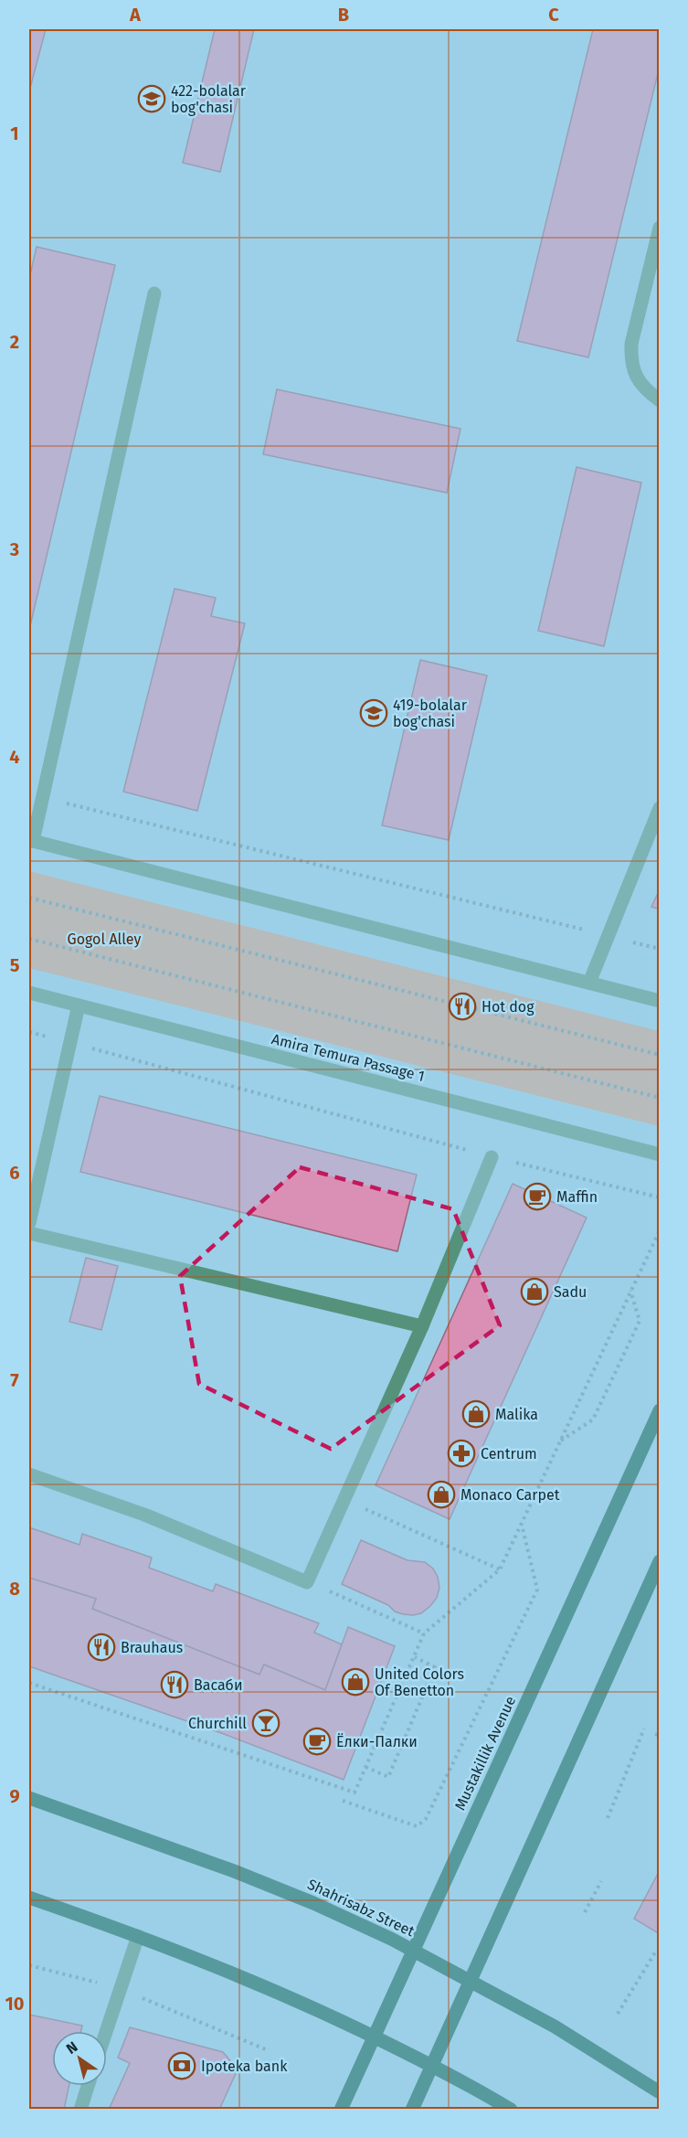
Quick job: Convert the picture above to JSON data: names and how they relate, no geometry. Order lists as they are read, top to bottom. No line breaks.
{"streets":{"main road":["Mustakillik Avenue","Shahrisabz Street"],"street":["Amira Temura Passage 1"]},"crossings":[["Mustakillik Avenue","Shahrisabz Street"]],"parks":["Gogol Alley"],"places":{"school or university":["422-bolalar bog'chasi","419-bolalar bog'chasi"],"restaurant":["Hot dog","Brauhaus","Васаби"],"cafe":["Maffin","Ёлки-Палки"],"shop":["Sadu","Malika","Monaco Carpet","United Colors Of Benetton"],"pharmacy":["Centrum"],"bar":["Churchill"],"bank":["Ipoteka bank"]},"north":"top left","grid":{"columns":["A","B","C"],"rows":["1","2","3","4","5","6","7","8","9","10"]}}
